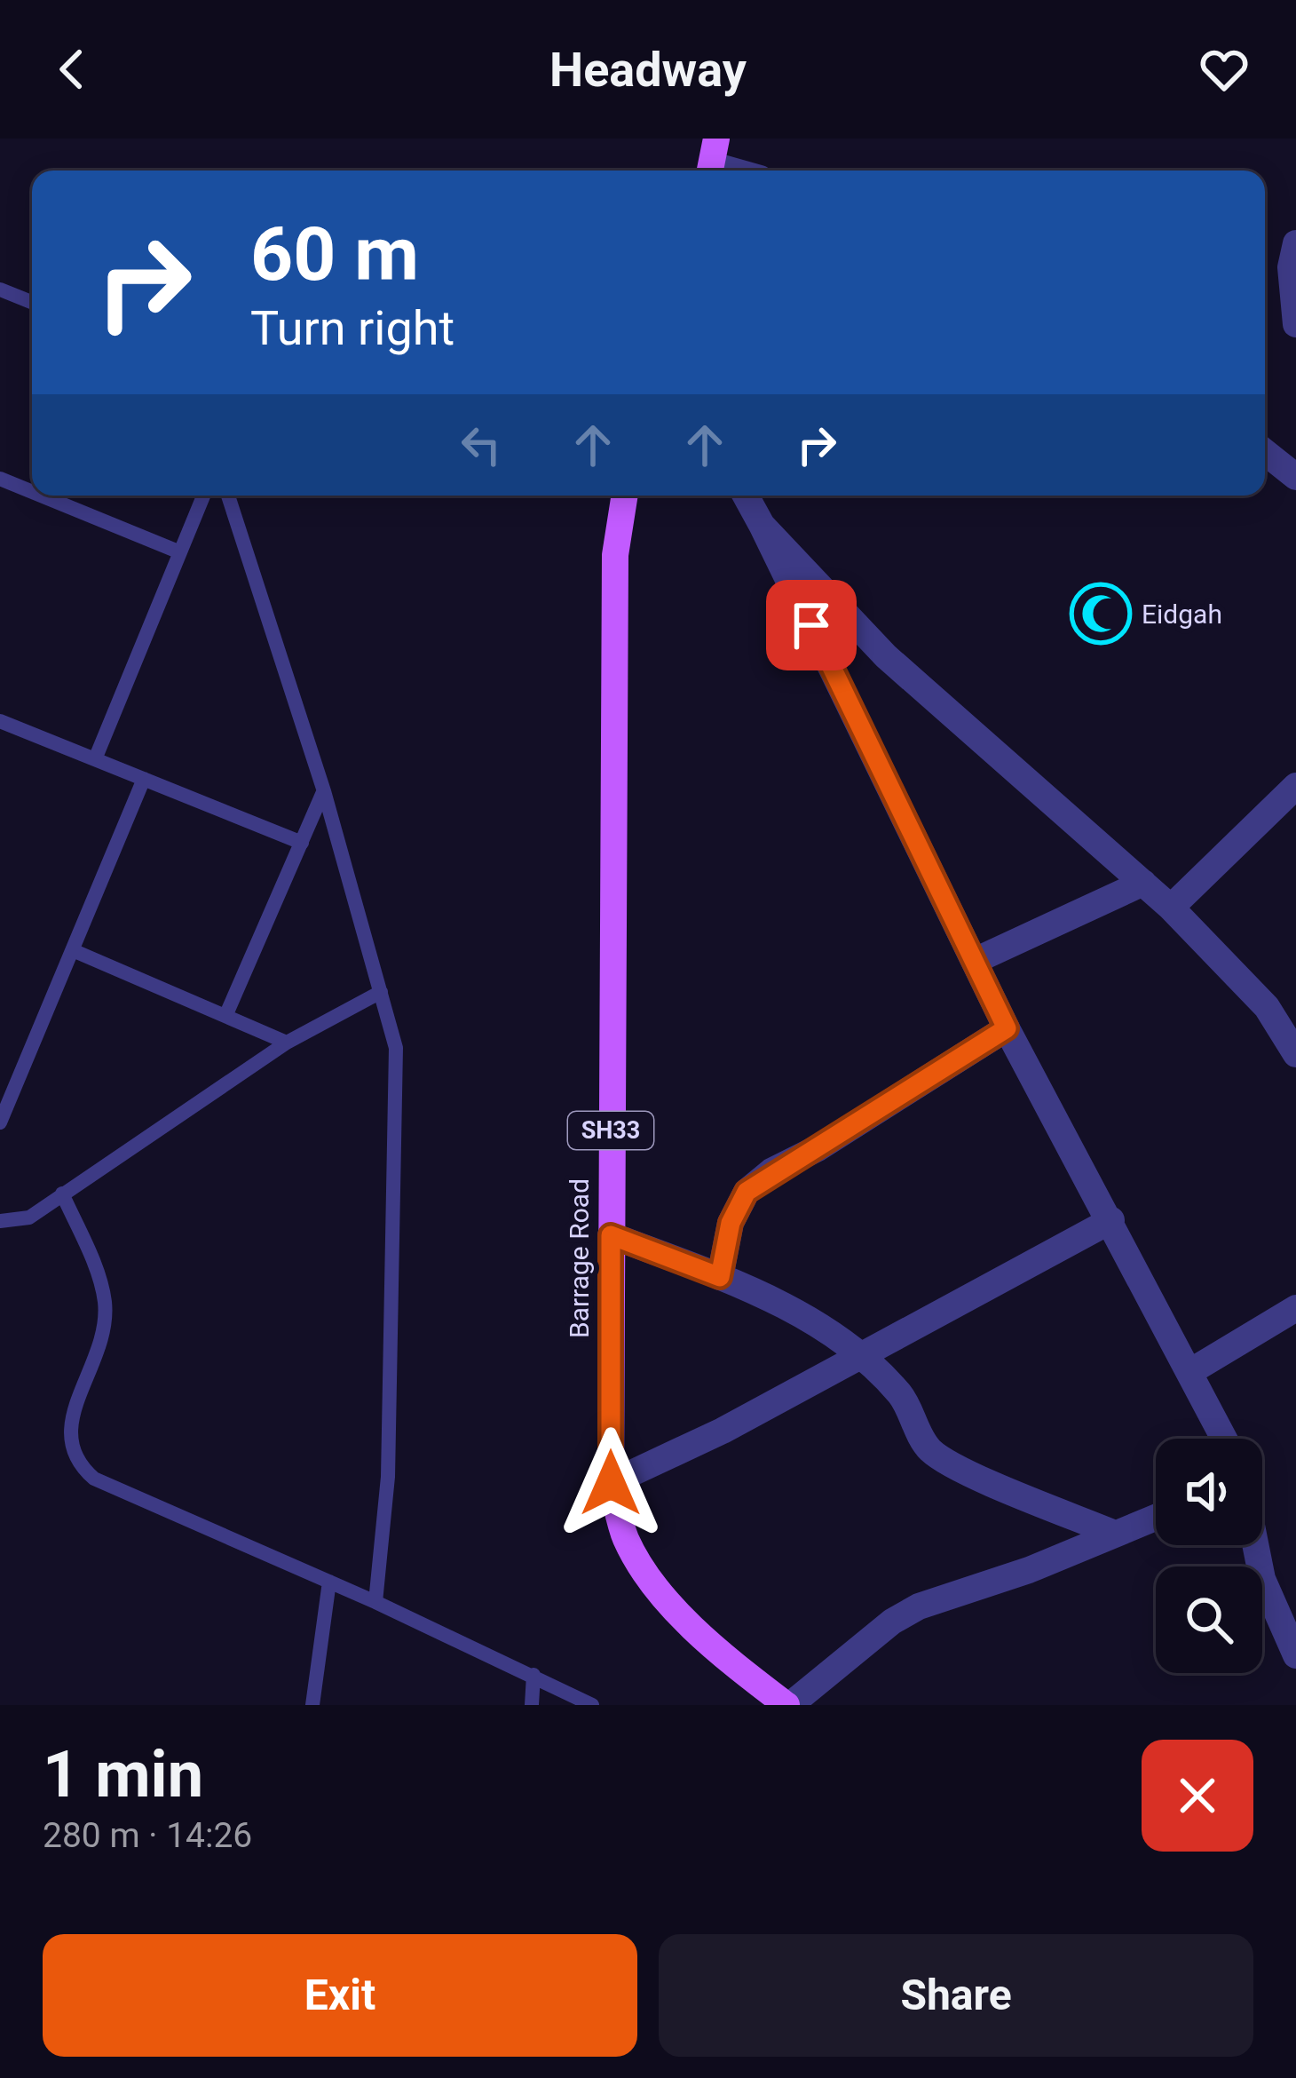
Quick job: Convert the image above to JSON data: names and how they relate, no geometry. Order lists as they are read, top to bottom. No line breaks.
{"streets":{"main road":["SH33","Barrage Road"]},"places":{"mosque":["Eidgah"]},"page":{"header":"Headway","turn":["60 m","Turn right"],"heading":["1 min","280 m · 14:26"],"buttons":["Exit","Share"]}}
